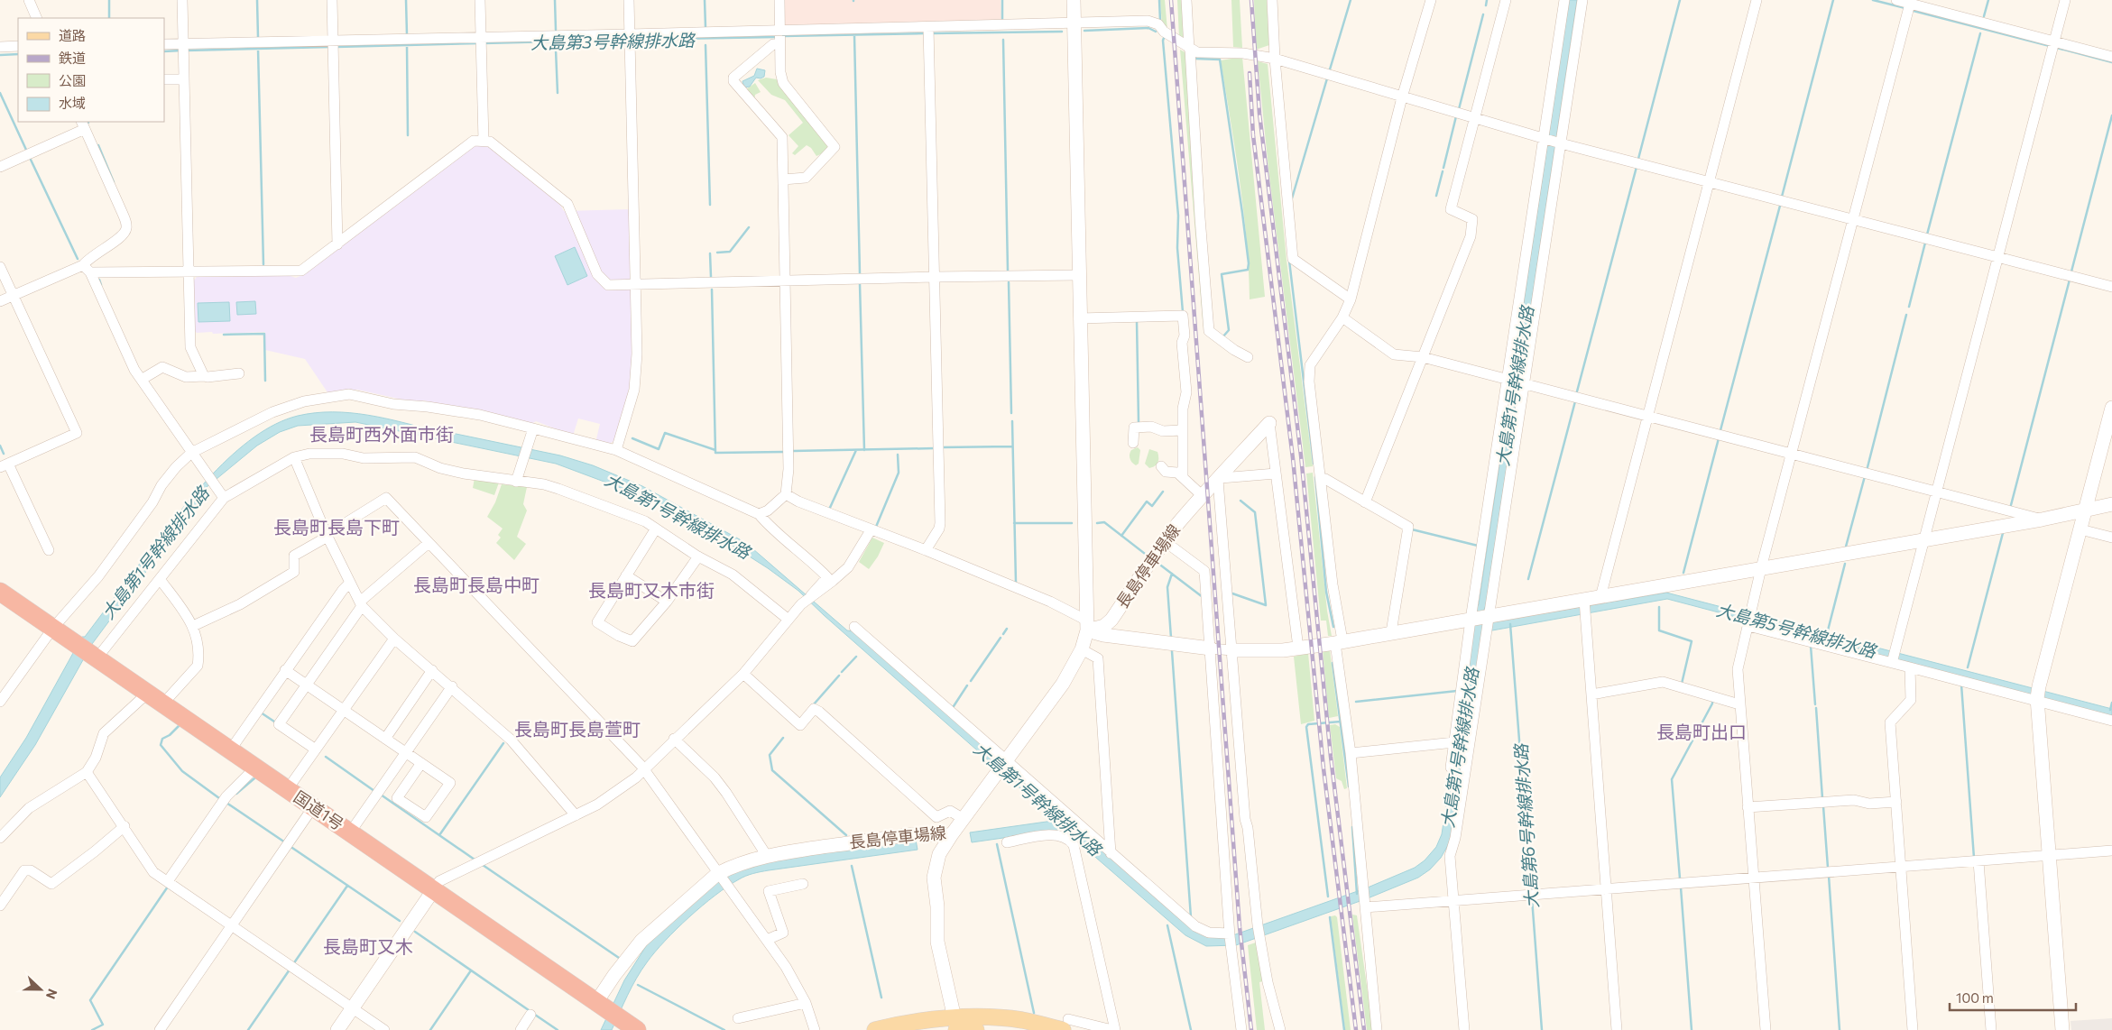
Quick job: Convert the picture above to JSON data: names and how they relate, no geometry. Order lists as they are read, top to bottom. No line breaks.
{"streets":{"highway":["国道1号"],"street":["長島停車場線"]},"crossings":[["長島停車場線","国道1号"]],"districts":["長島町西外面市街","長島町長島下町","長島町長島中町","長島町又木市街","長島町長島萱町","長島町出口","長島町又木"],"water":["大島第3号幹線排水路","大島第1号幹線排水路","大島第5号幹線排水路","大島第6号幹線排水路"],"legend":["道路","鉄道","公園","水域"],"scale_bar":"100 m","north":"right"}
